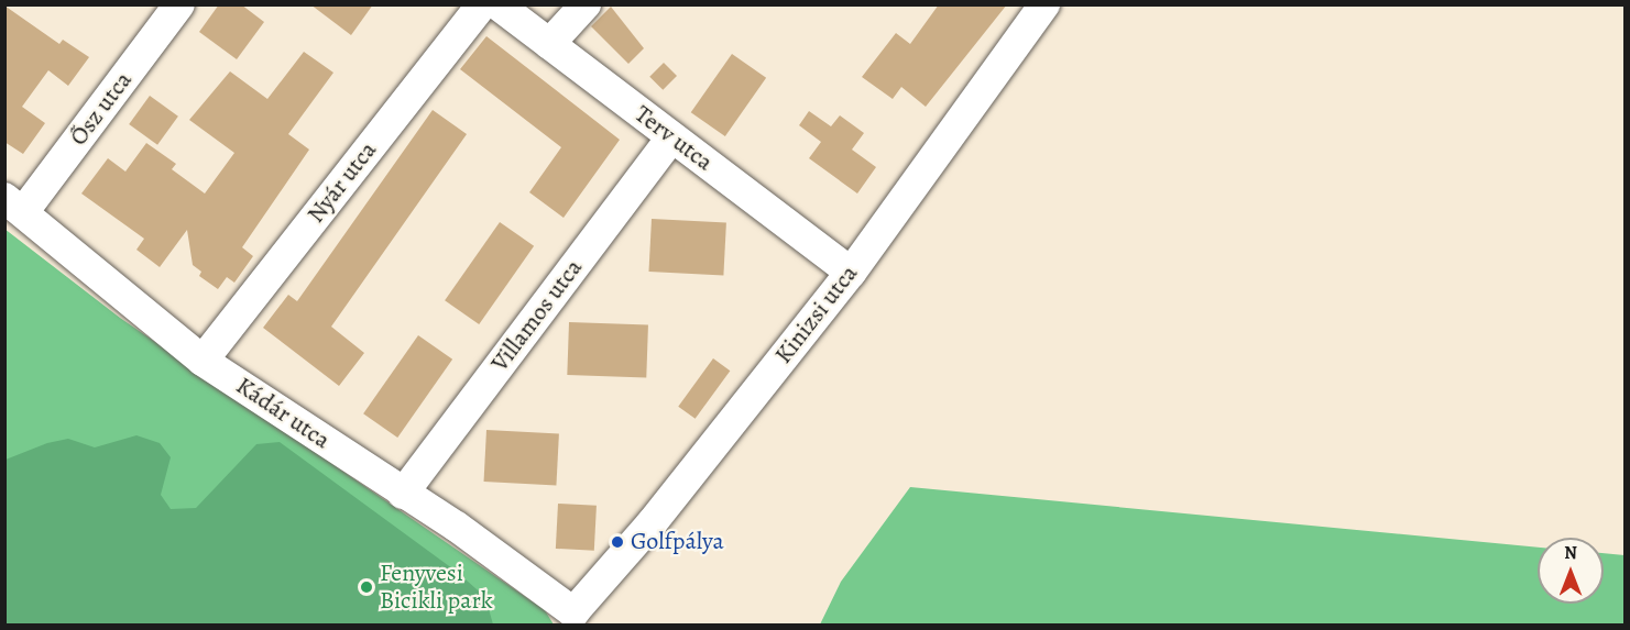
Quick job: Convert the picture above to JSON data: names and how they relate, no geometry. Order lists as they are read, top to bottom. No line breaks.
{"streets":{"street":["Ősz utca","Terv utca","Nyár utca","Kinizsi utca","Villamos utca","Kádár utca"]},"crossings":[["Ősz utca","Kádár utca"],["Terv utca","Kinizsi utca"],["Terv utca","Villamos utca"],["Nyár utca","Kádár utca"],["Kinizsi utca","Kádár utca"],["Villamos utca","Kádár utca"]],"places":["Golfpálya","Fenyvesi Bicikli park"],"north":"top"}
